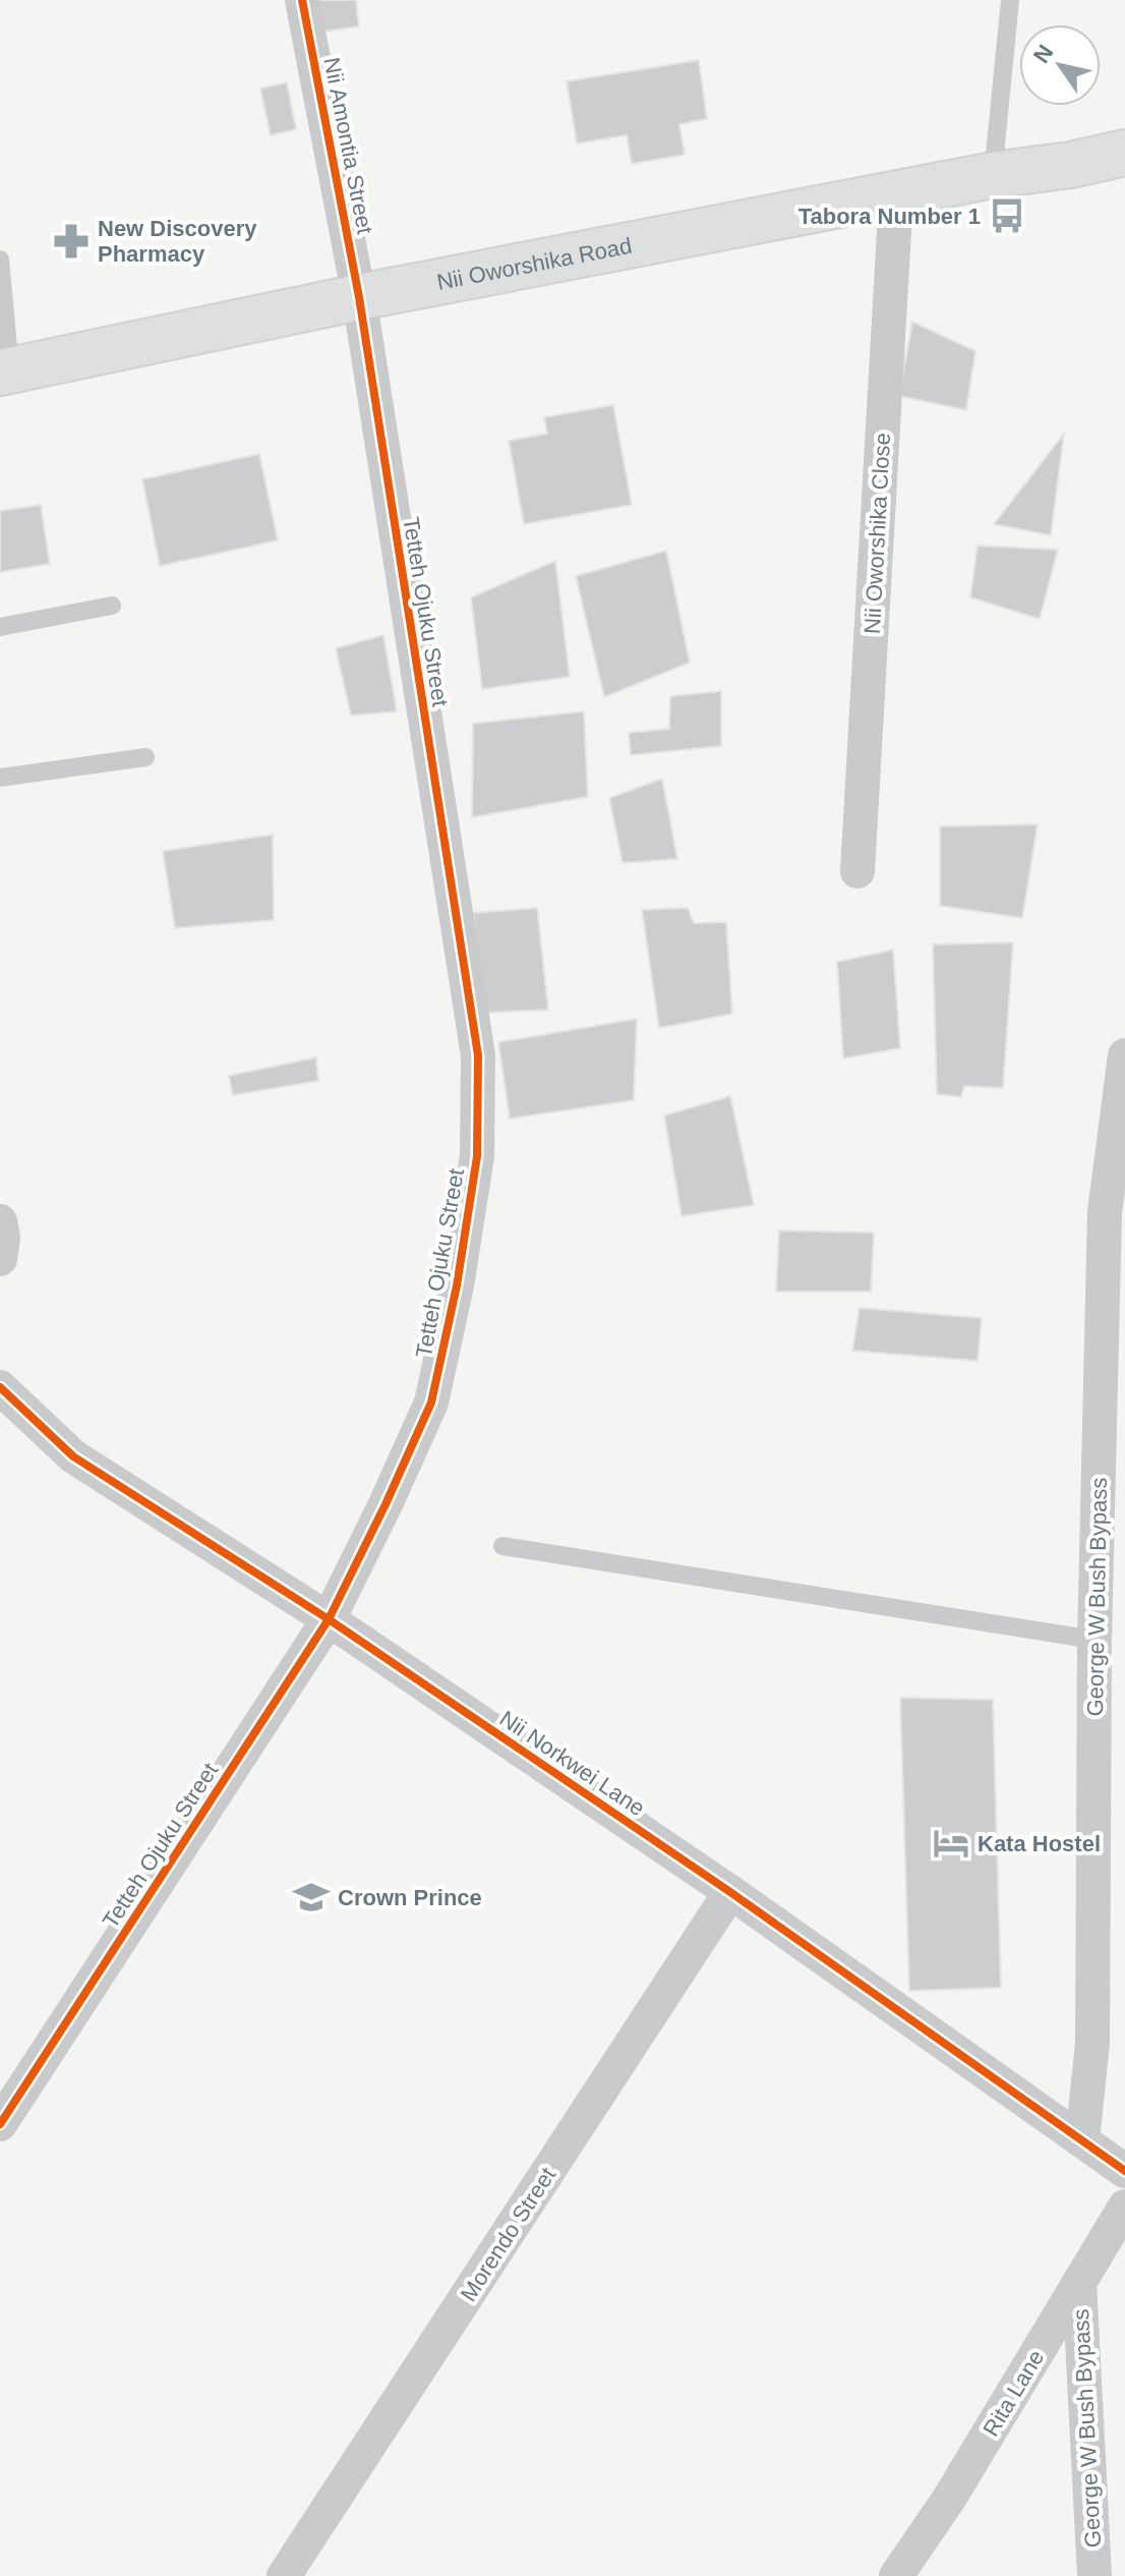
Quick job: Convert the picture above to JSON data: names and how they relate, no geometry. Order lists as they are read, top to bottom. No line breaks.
{"streets":{"street":["Nii Amontia Street","Nii Oworshika Road","Nii Oworshika Close","Tetteh Ojuku Street","George W Bush Bypass","Nii Norkwei Lane","Morendo Street","Rita Lane"]},"crossings":[["Nii Amontia Street","Nii Oworshika Road"],["Nii Amontia Street","Tetteh Ojuku Street"],["Nii Oworshika Road","Nii Oworshika Close"],["Nii Oworshika Road","Tetteh Ojuku Street"],["Tetteh Ojuku Street","Nii Norkwei Lane"],["George W Bush Bypass","Nii Norkwei Lane"],["George W Bush Bypass","Rita Lane"],["Nii Norkwei Lane","Morendo Street"]],"places":{"bus stop":["Tabora Number 1"],"pharmacy":["New Discovery Pharmacy"],"hotel":["Kata Hostel"],"school or university":["Crown Prince"]},"north":"top left"}
